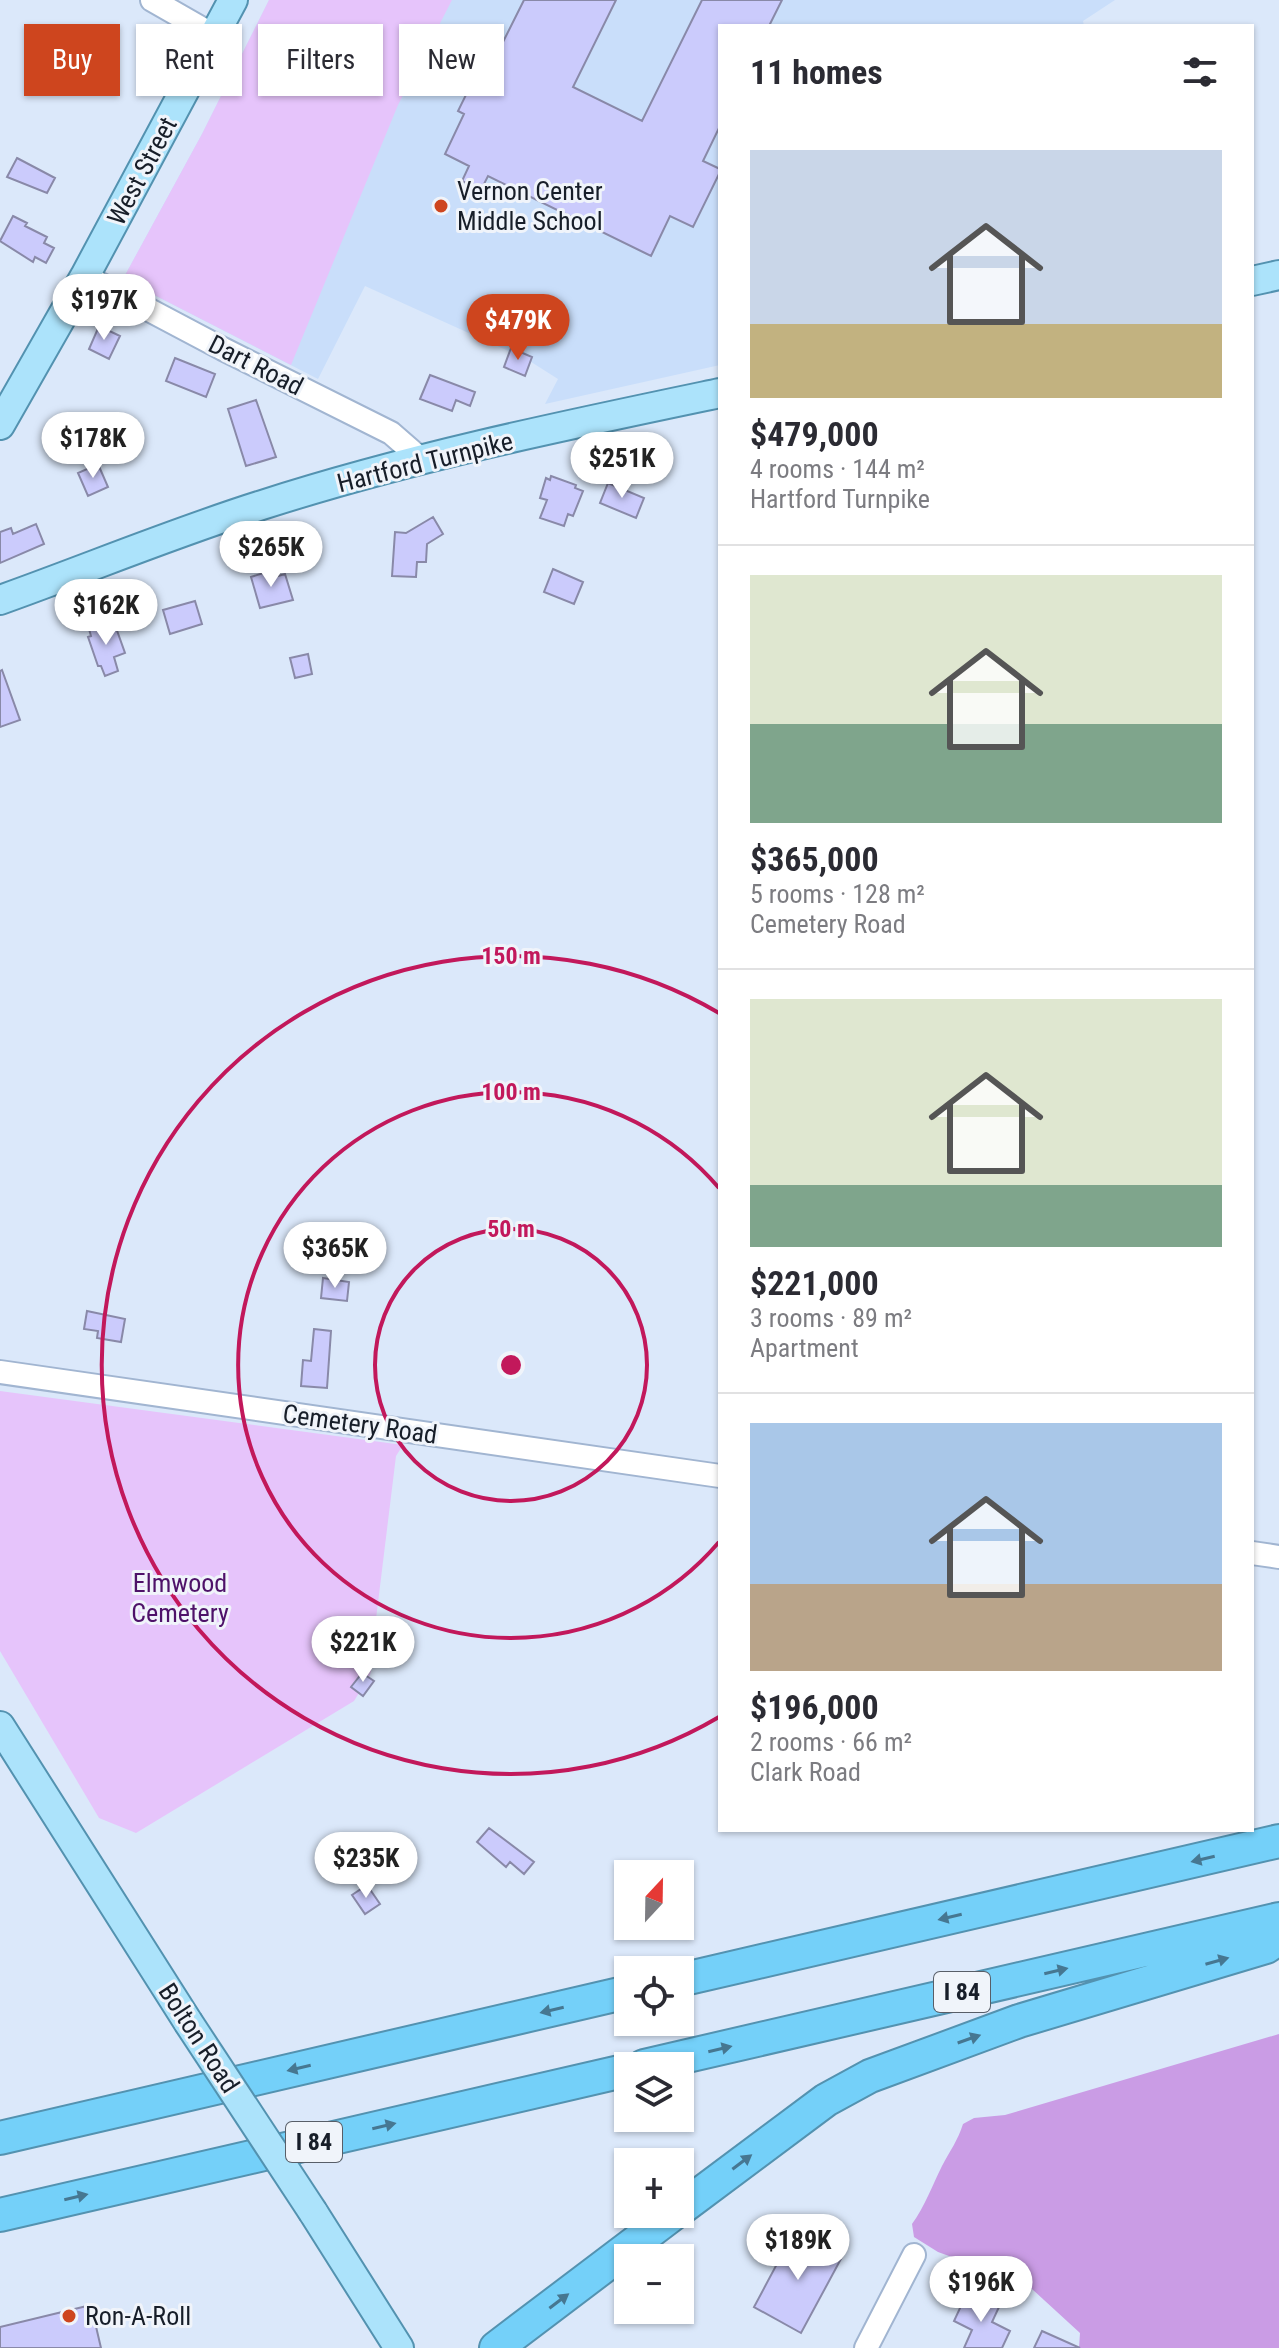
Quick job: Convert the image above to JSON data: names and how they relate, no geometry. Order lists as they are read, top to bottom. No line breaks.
{"streets":{"highway":["I 84"],"main road":["West Street","Hartford Turnpike","Bolton Road"],"street":["Dart Road","Cemetery Road"]},"crossings":[["West Street","Dart Road"],["Dart Road","Hartford Turnpike"]],"parks":["Elmwood Cemetery"],"places":["Vernon Center Middle School","Ron-A-Roll"],"north":"top","page":{"chip":["Buy","Rent","Filters","New"],"heading":"11 homes","list":[{"name":"$479,000","note":"4 rooms · 144 m² · Hartford Turnpike"},{"name":"$365,000","note":"5 rooms · 128 m² · Cemetery Road"},{"name":"$221,000","note":"3 rooms · 89 m² · Apartment"},{"name":"$196,000","note":"2 rooms · 66 m² · Clark Road"}],"price":["$197K","$479K","$178K","$251K","$265K","$162K","$365K","$221K","$235K","$189K","$196K"],"map_buttons":["+","−"]},"rings":["150 m","100 m","50 m"]}
